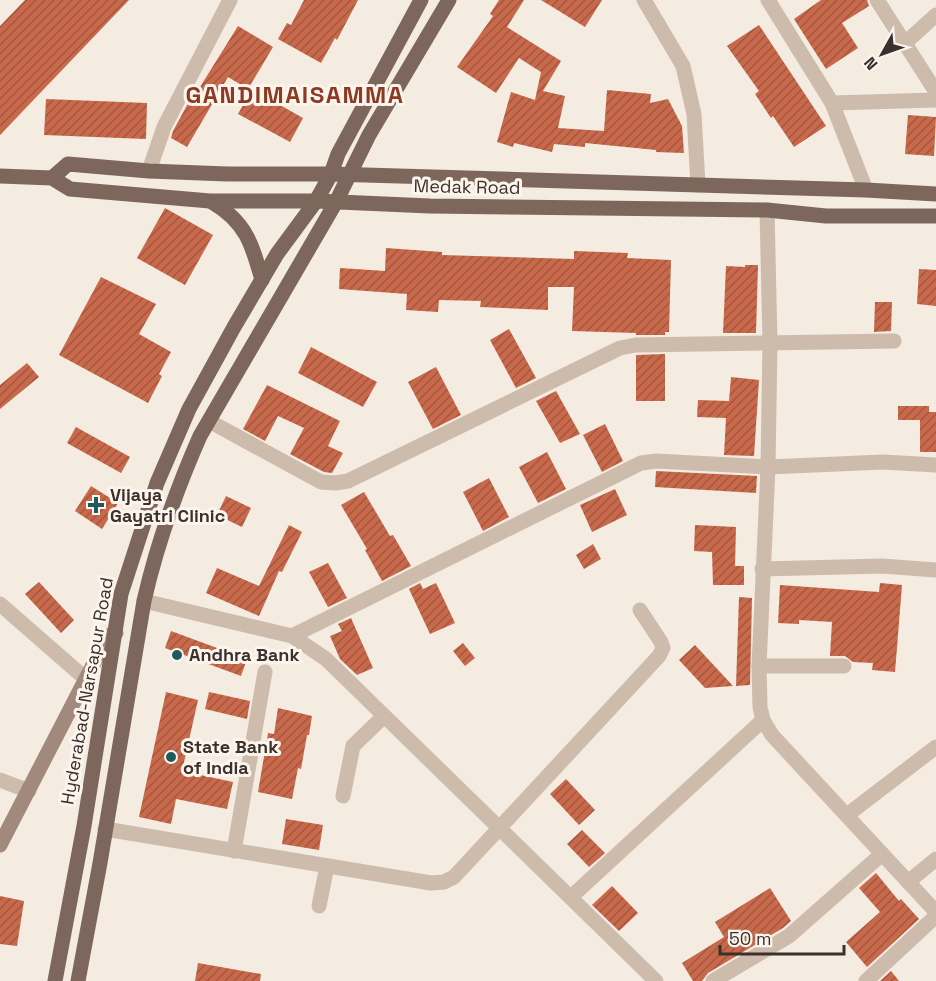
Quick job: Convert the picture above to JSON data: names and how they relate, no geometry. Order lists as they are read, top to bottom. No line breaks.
{"streets":{"main road":["Medak Road","Hyderabad-Narsapur Road"]},"crossings":[["Medak Road","Hyderabad-Narsapur Road"]],"districts":["GANDIMAISAMMA"],"places":{"health":["Vijaya Gayatri Clinic"],"other":["Andhra Bank","State Bank of India"]},"scale_bar":"50 m","north":"bottom left"}
